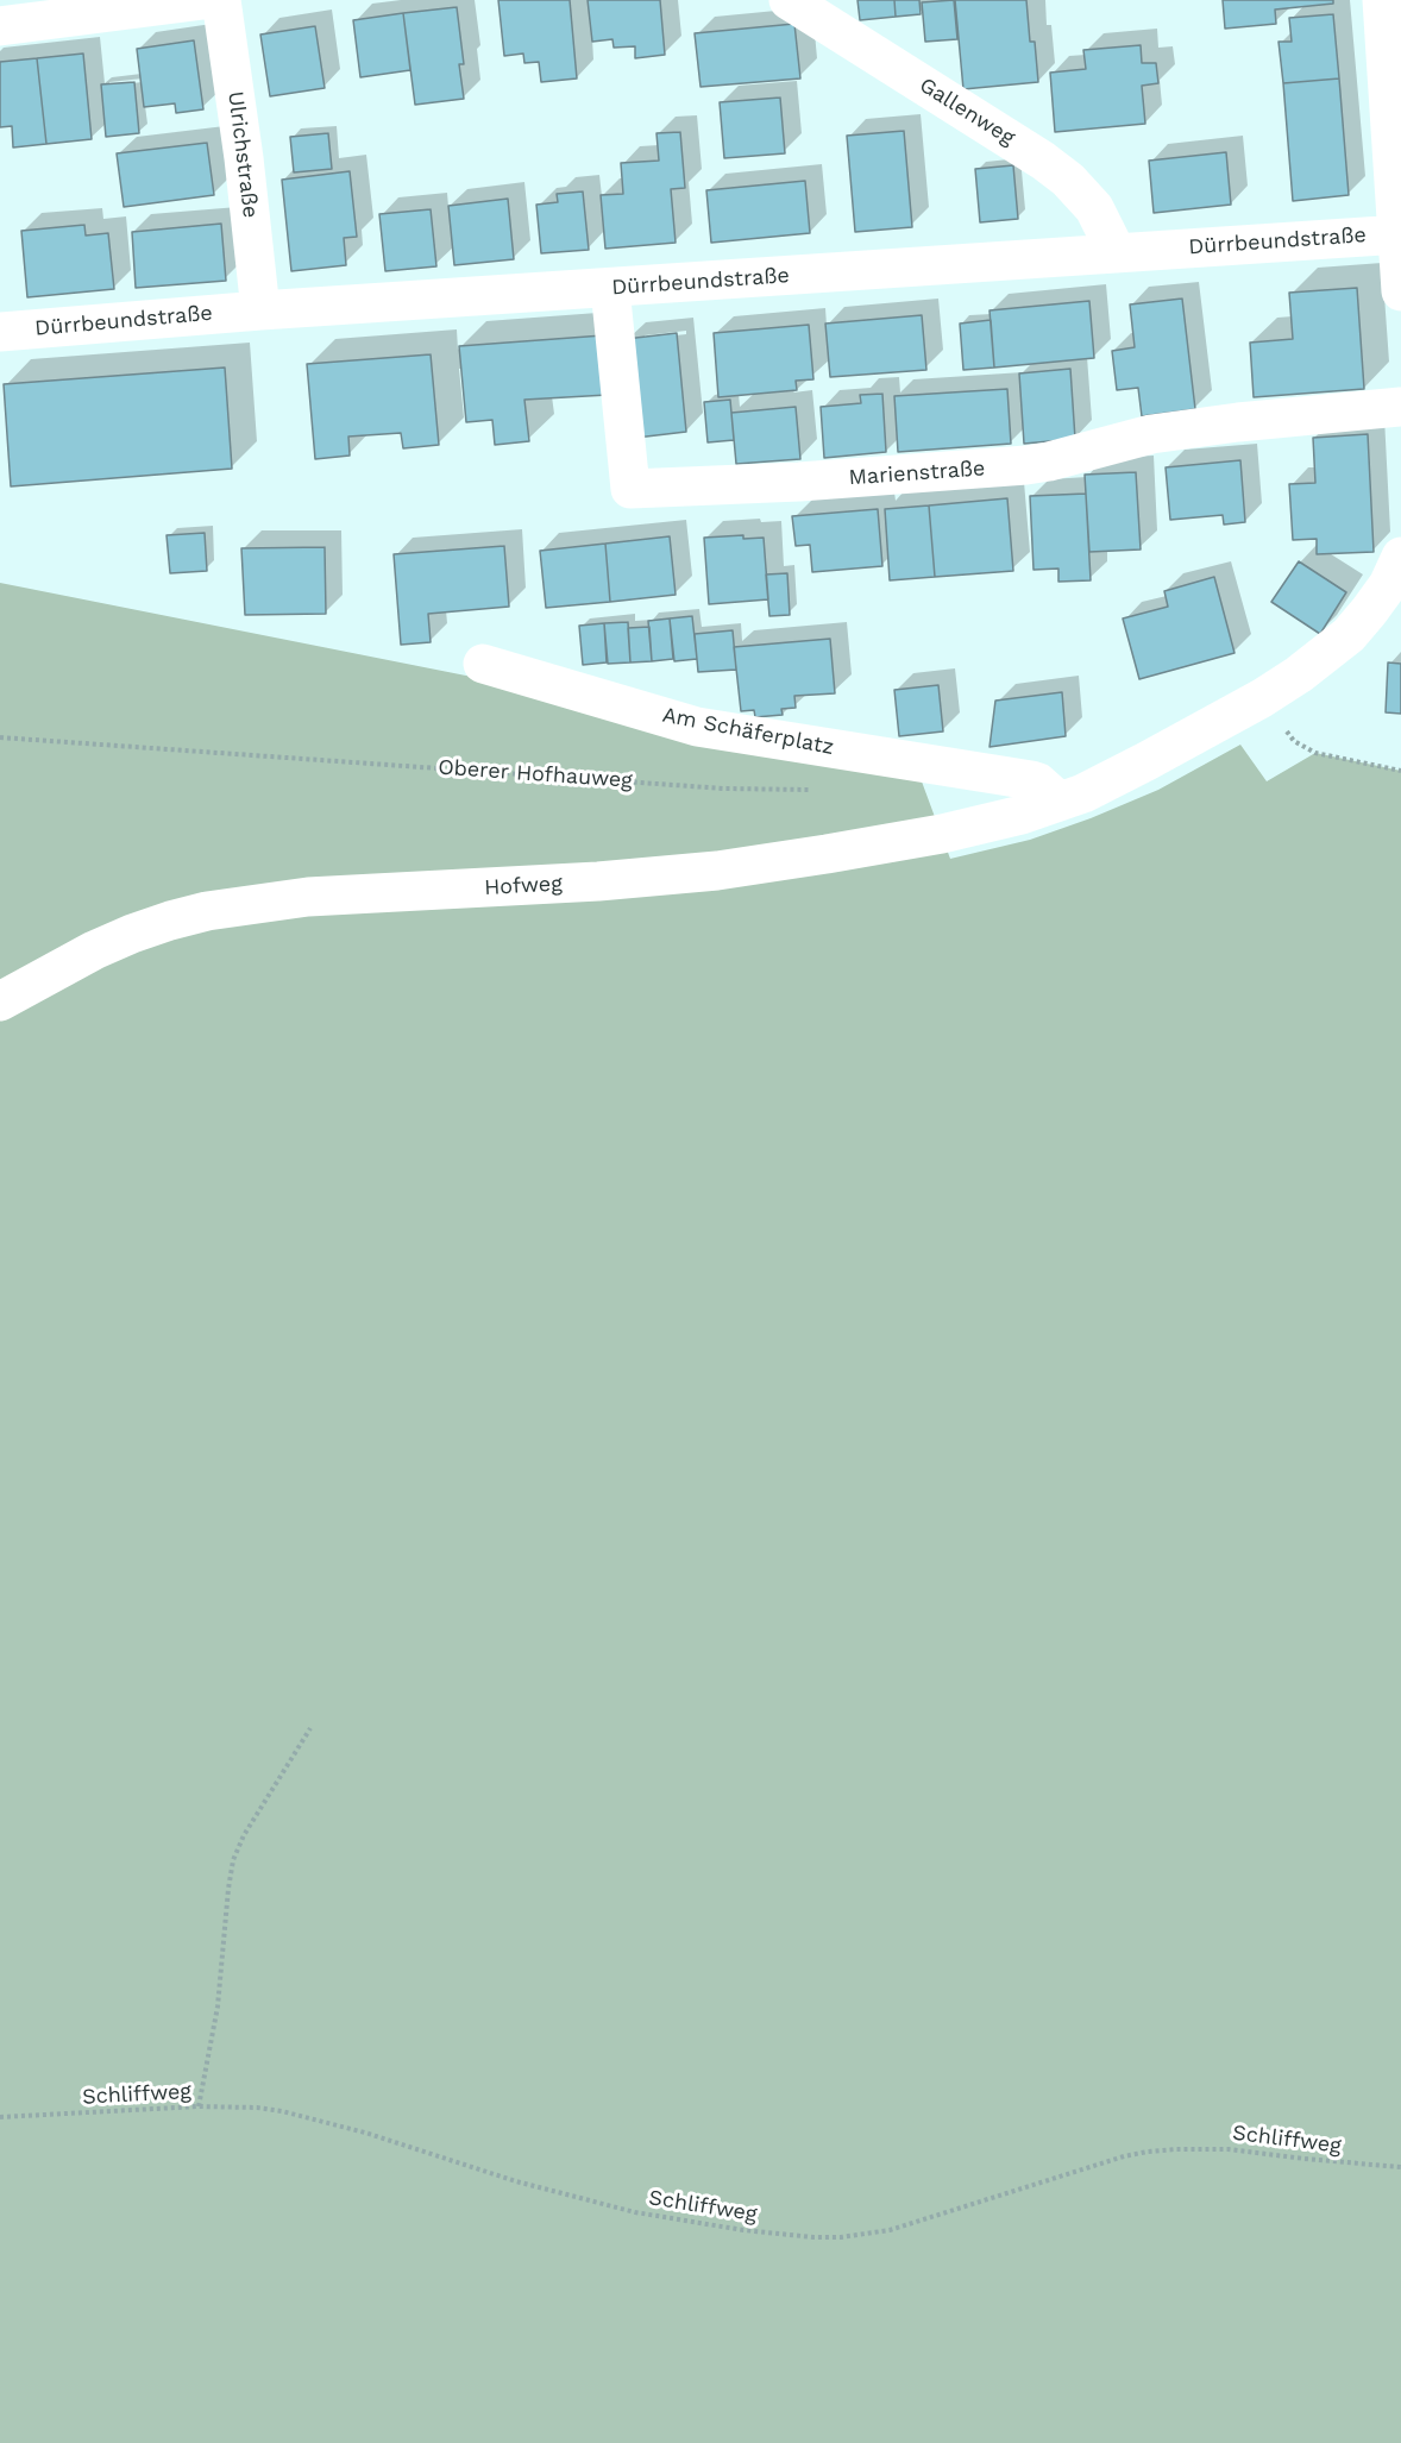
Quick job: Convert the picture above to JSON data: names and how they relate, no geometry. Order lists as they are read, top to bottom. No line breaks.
{"streets":{"street":["Gallenweg","Ulrichstraße","Dürrbeundstraße","Marienstraße","Am Schäferplatz","Hofweg"],"path":["Oberer Hofhauweg","Schliffweg"]},"crossings":[["Gallenweg","Dürrbeundstraße"],["Ulrichstraße","Dürrbeundstraße"],["Dürrbeundstraße","Marienstraße"],["Am Schäferplatz","Hofweg"]]}
